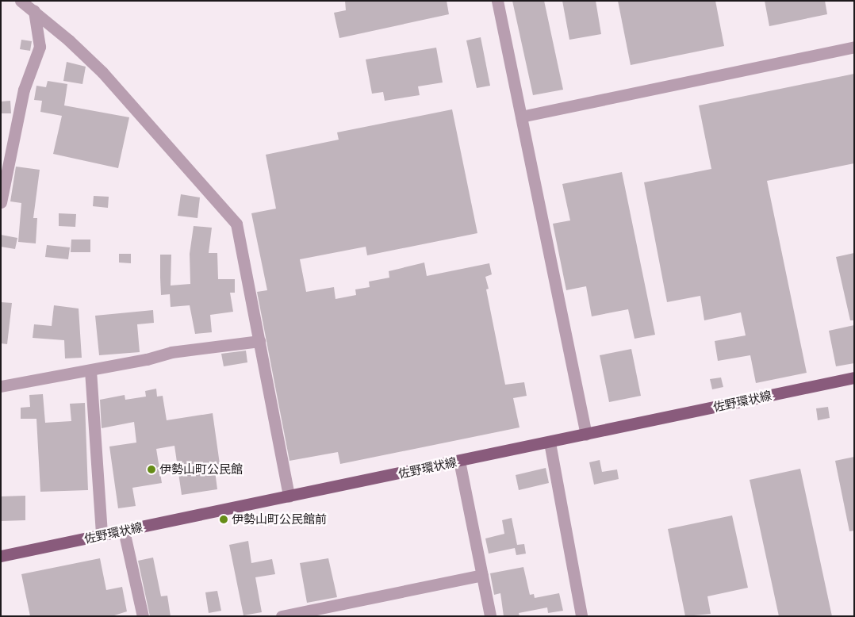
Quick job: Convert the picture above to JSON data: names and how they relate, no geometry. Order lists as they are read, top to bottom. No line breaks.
{"streets":{"main road":["佐野環状線"]},"places":["伊勢山町公民館","伊勢山町公民館前"]}
